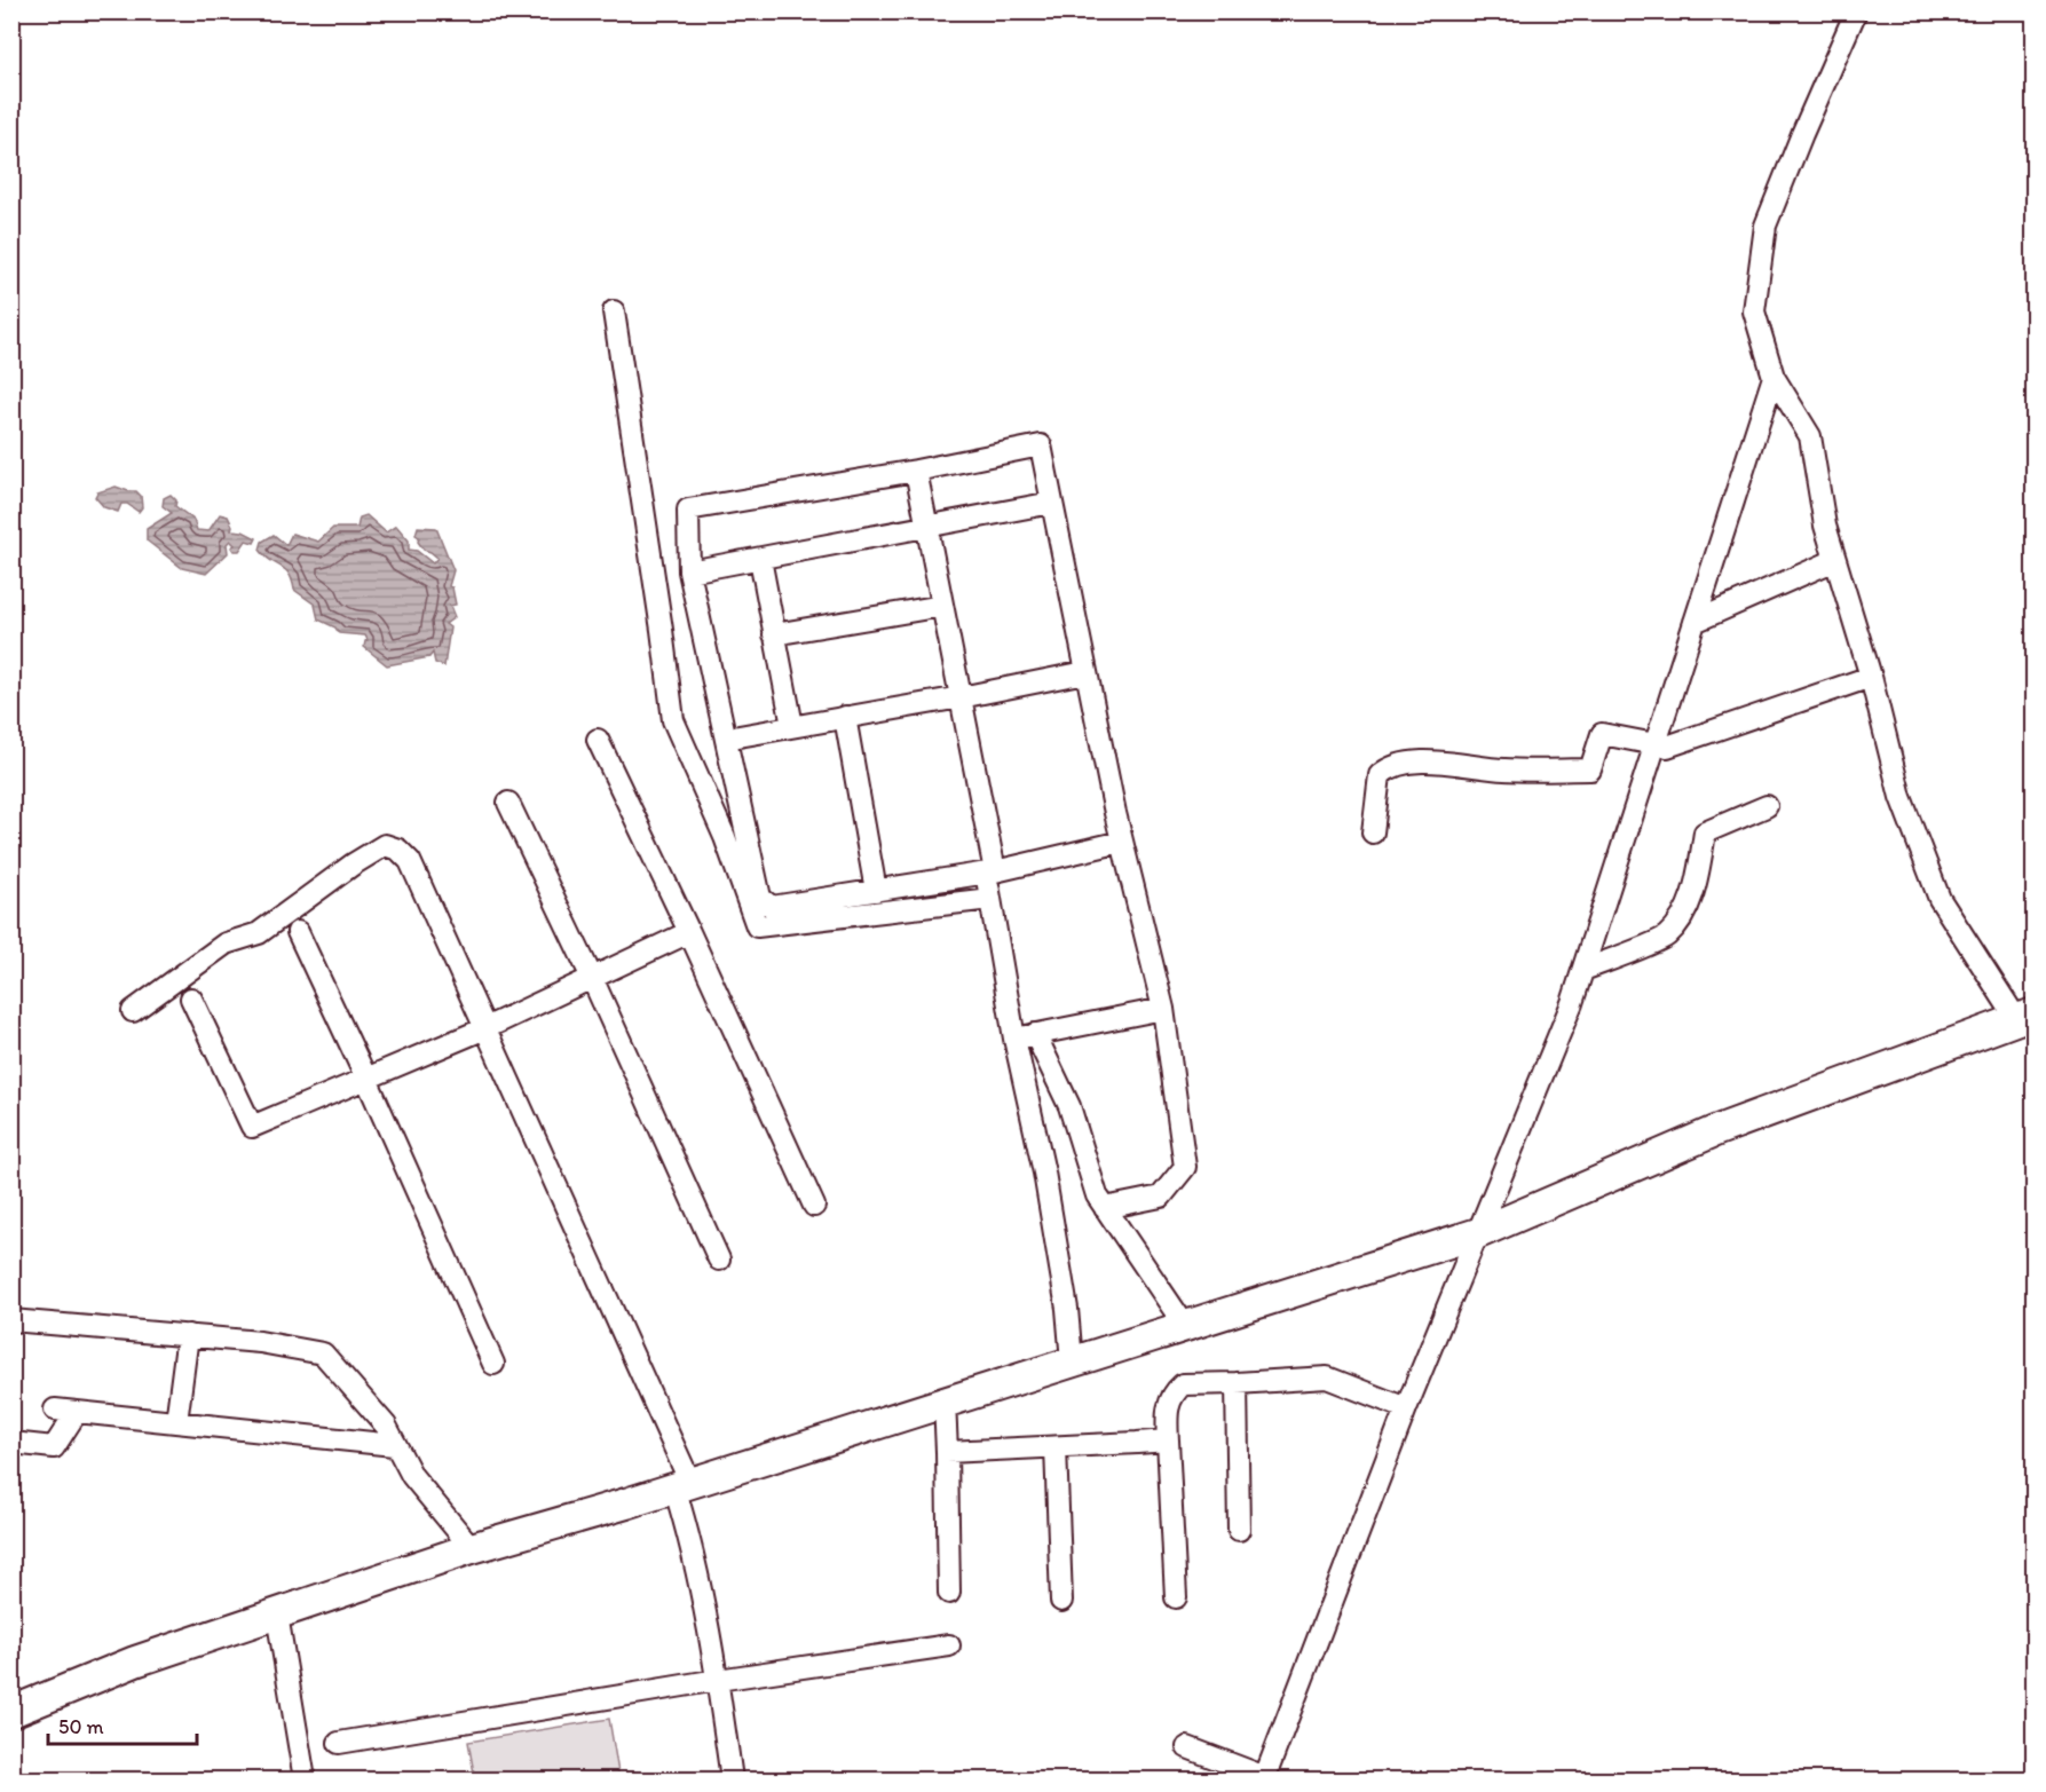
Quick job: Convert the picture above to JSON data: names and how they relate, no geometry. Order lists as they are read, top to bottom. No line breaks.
{"scale_bar":"50 m"}
